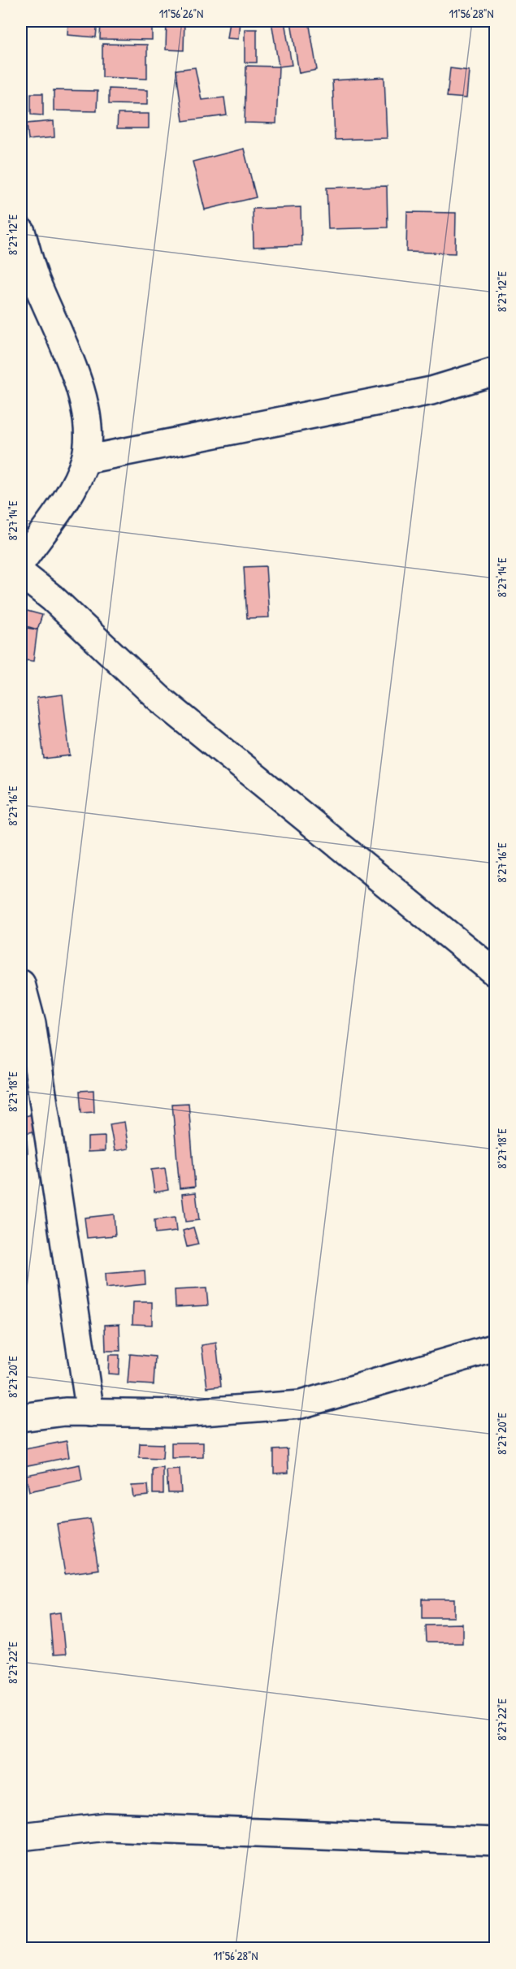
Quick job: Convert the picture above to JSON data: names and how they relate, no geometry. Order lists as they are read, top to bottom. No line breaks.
{"coordinates":["11°56'26\"N","11°56'28\"N","8°27'12\"E","8°27'14\"E","8°27'16\"E","8°27'18\"E","8°27'20\"E","8°27'22\"E"]}
